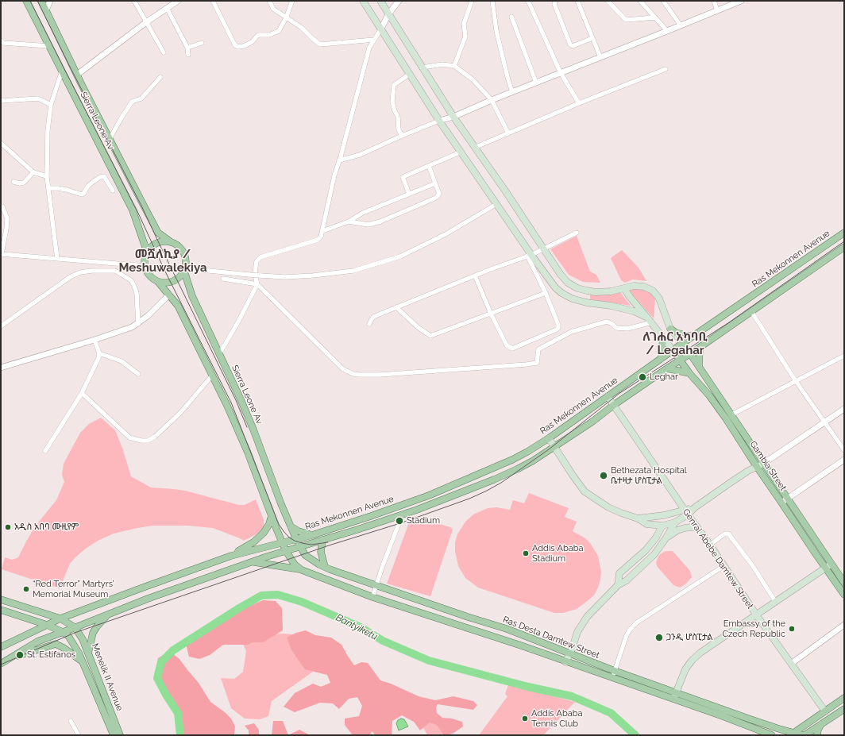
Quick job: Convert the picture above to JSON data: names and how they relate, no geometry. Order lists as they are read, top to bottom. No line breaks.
{"streets":{"main road":["Sierra Leone Av","Ras Mekonnen Avenue","Gambia Street","Genral Abebe Damtew Street","Ras Desta Damtew Street","Menelik II Avenue"]},"crossings":[["Sierra Leone Av","Ras Mekonnen Avenue"],["Sierra Leone Av","Ras Desta Damtew Street"],["Ras Mekonnen Avenue","Gambia Street"],["Ras Mekonnen Avenue","Genral Abebe Damtew Street"],["Ras Mekonnen Avenue","Ras Desta Damtew Street"],["Ras Mekonnen Avenue","Menelik II Avenue"]],"districts":["መሿለኪያ / Meshuwalekiya","ለገሐር አካባቢ / Legahar"],"water":["Bantyiketu"],"places":["Leghar","Bethezata Hospital ቤተዛታ ሆስፒታል","Stadium","አዲስ አበባ ሙዚየም","Addis Ababa Stadium","“Red Terror” Martyrs’ Memorial Museum","Embassy of the Czech Republic","ጋንዲ ሆስፒታል","St. Estifanos","Addis Ababa Tennis Club"]}
